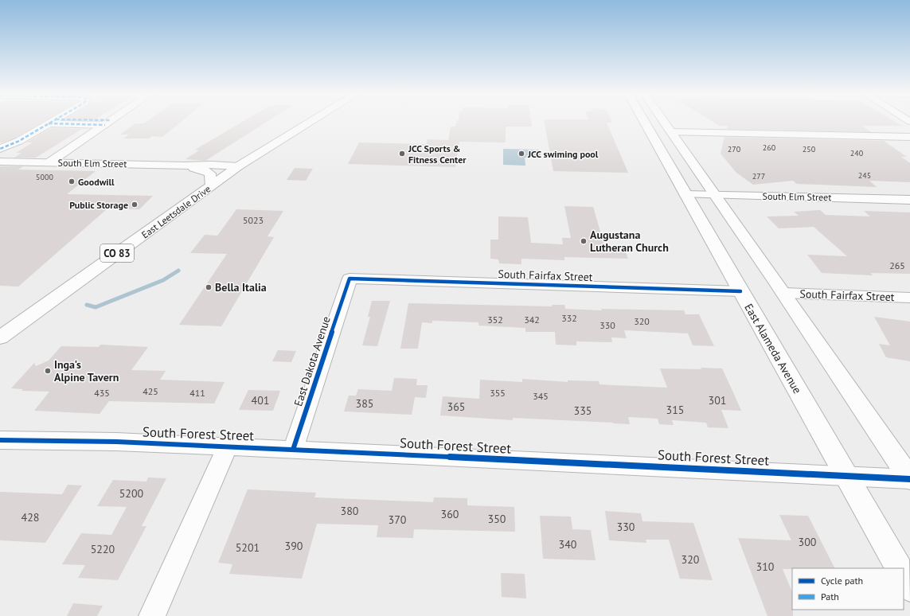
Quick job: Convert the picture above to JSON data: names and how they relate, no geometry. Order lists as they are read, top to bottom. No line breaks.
{"streets":{"main road":["East Leetsdale Drive","CO 83","East Alameda Avenue"],"street":["South Elm Street","South Fairfax Street","East Dakota Avenue","South Forest Street"]},"crossings":[["South Elm Street","East Leetsdale Drive"],["South Elm Street","East Alameda Avenue"],["South Fairfax Street","East Alameda Avenue"],["South Fairfax Street","East Dakota Avenue"],["East Alameda Avenue","South Forest Street"],["East Dakota Avenue","South Forest Street"]],"places":["JCC Sports & Fitness Center","JCC swiming pool","Goodwill","Public Storage","Augustana Lutheran Church","Bella Italia","Inga's Alpine Tavern"],"house_numbers":["260","270","250","240","245","277","5000","5023","265","332","352","342","320","330","425","435","411","355","345","401","301","385","365","315","335","5200","380","360","428","350","370","330","300","340","390","5201","5220","320","310"],"legend":["Cycle path","Path"]}
